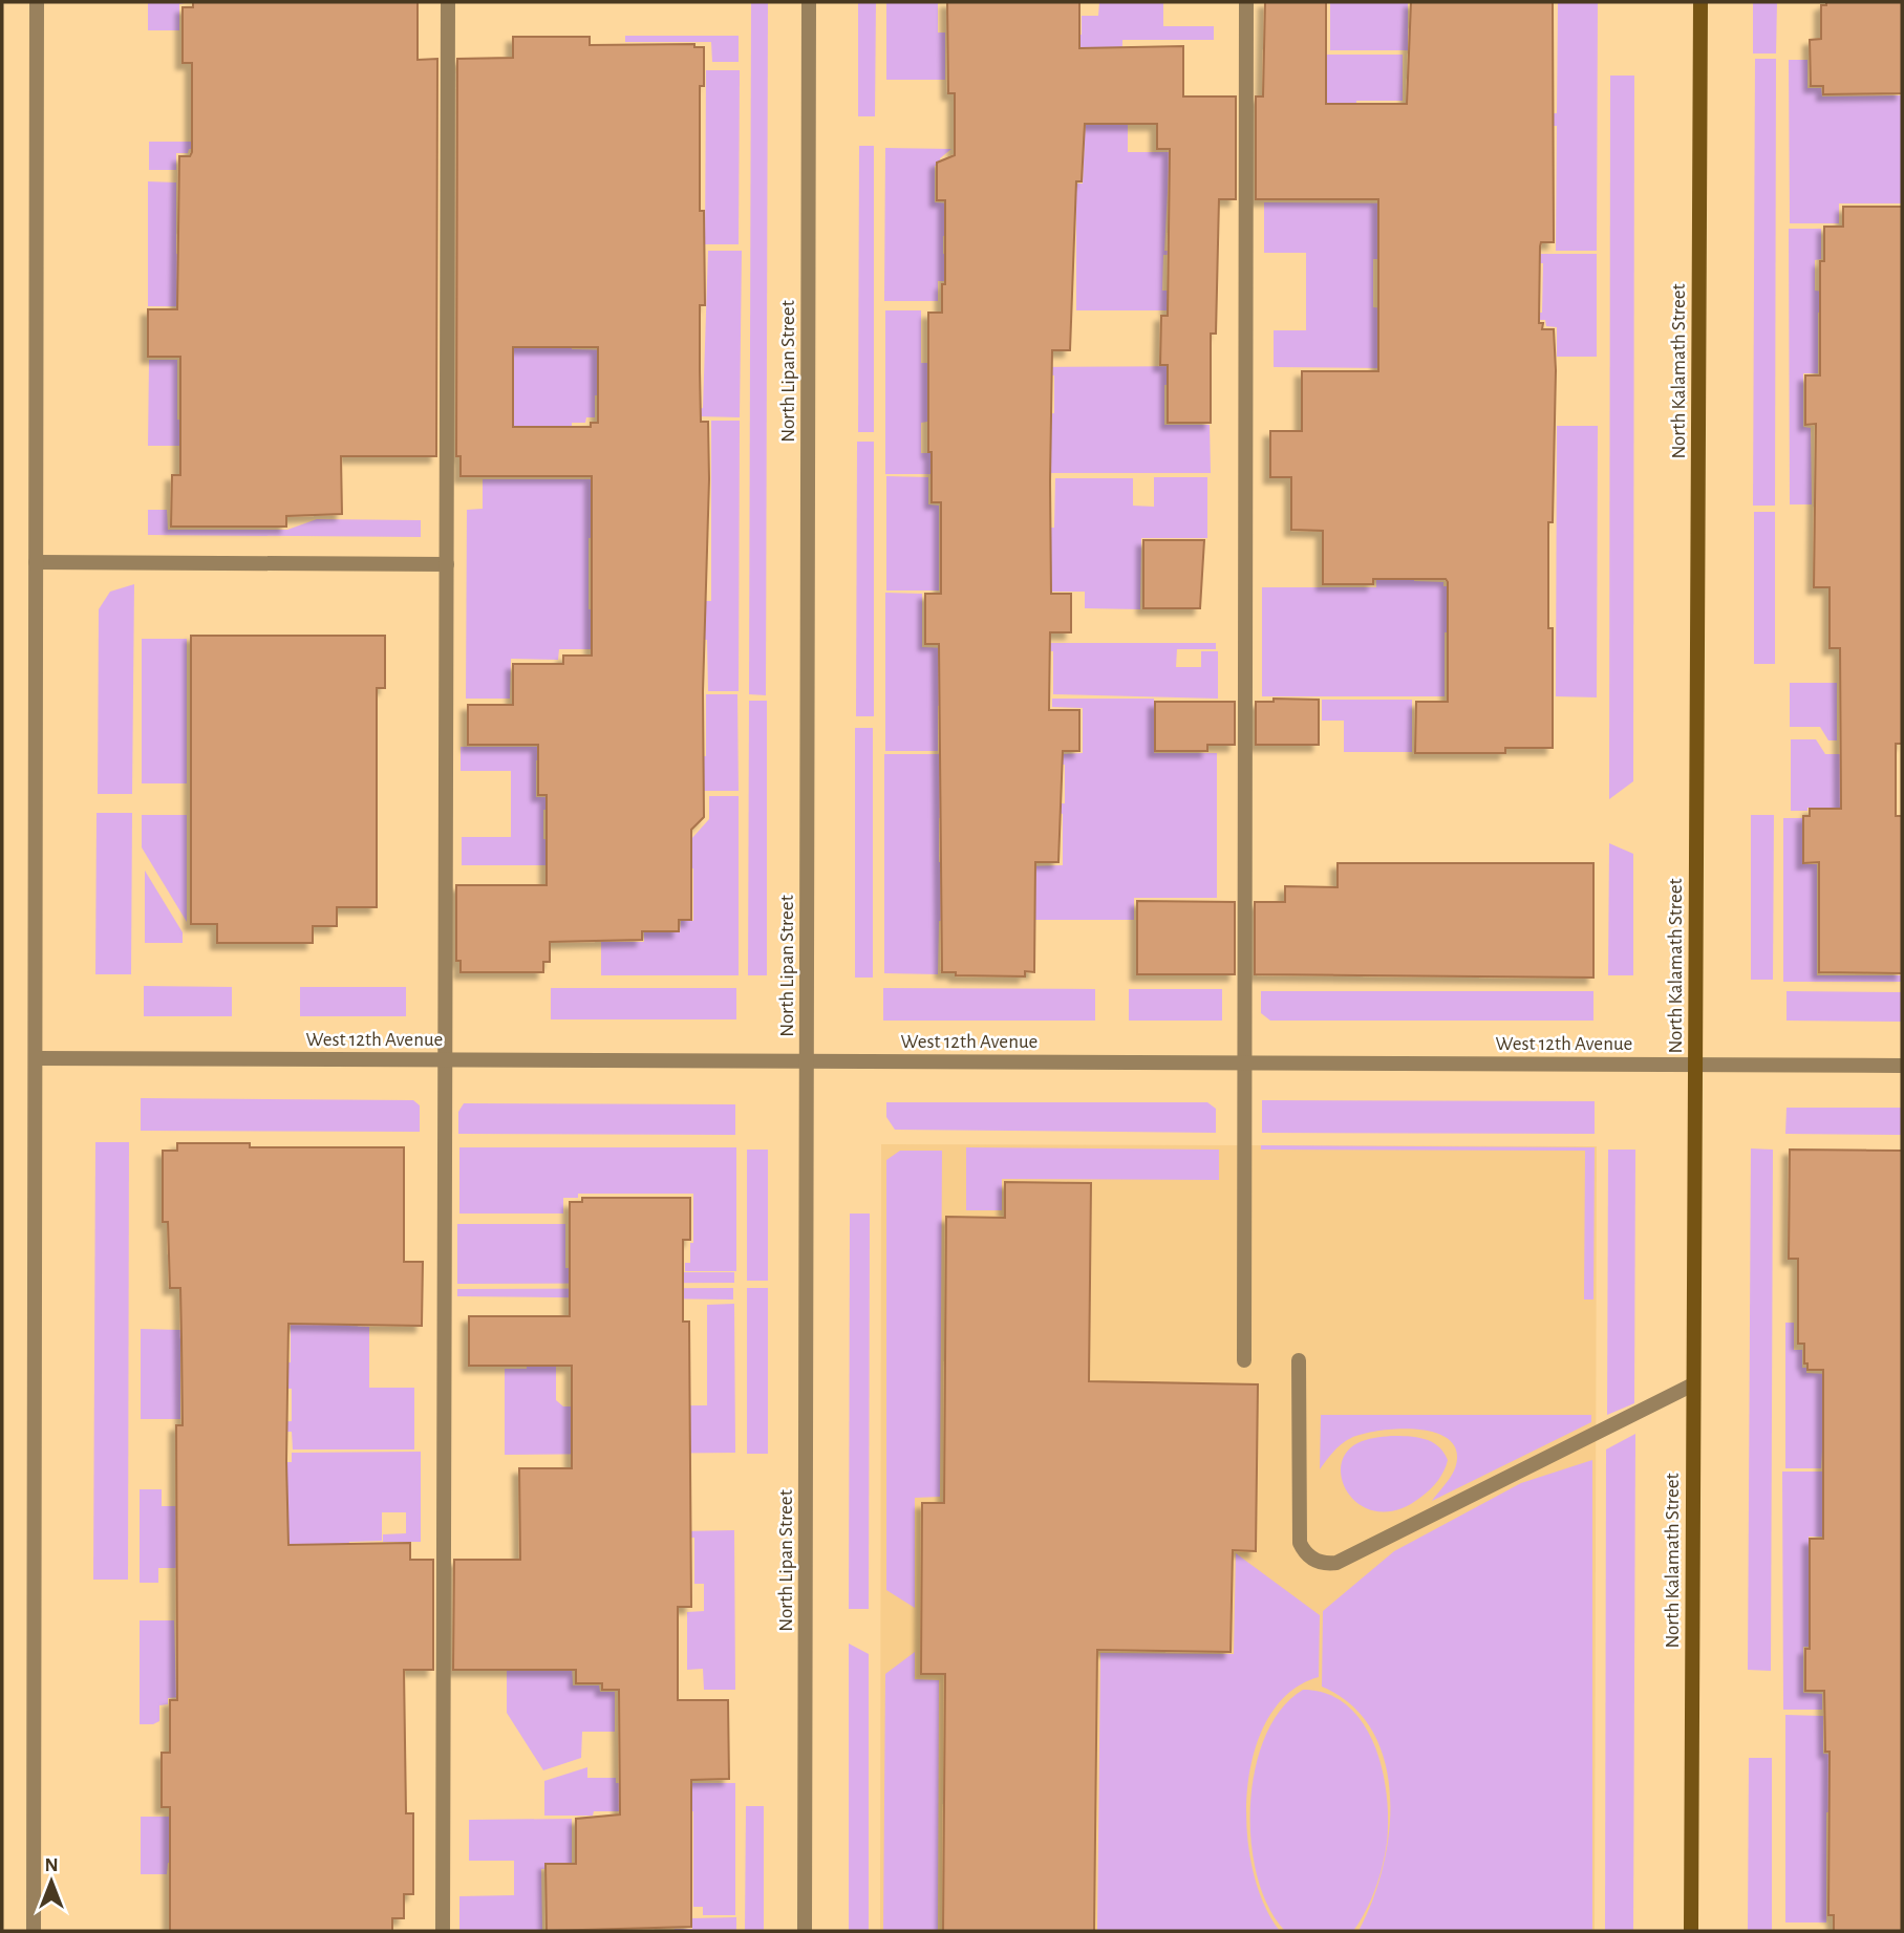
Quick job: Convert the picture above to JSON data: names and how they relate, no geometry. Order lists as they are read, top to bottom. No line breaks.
{"streets":{"main road":["North Kalamath Street"],"street":["North Lipan Street","West 12th Avenue"]},"crossings":[["North Lipan Street","West 12th Avenue"],["North Kalamath Street","West 12th Avenue"]],"north":"top"}
